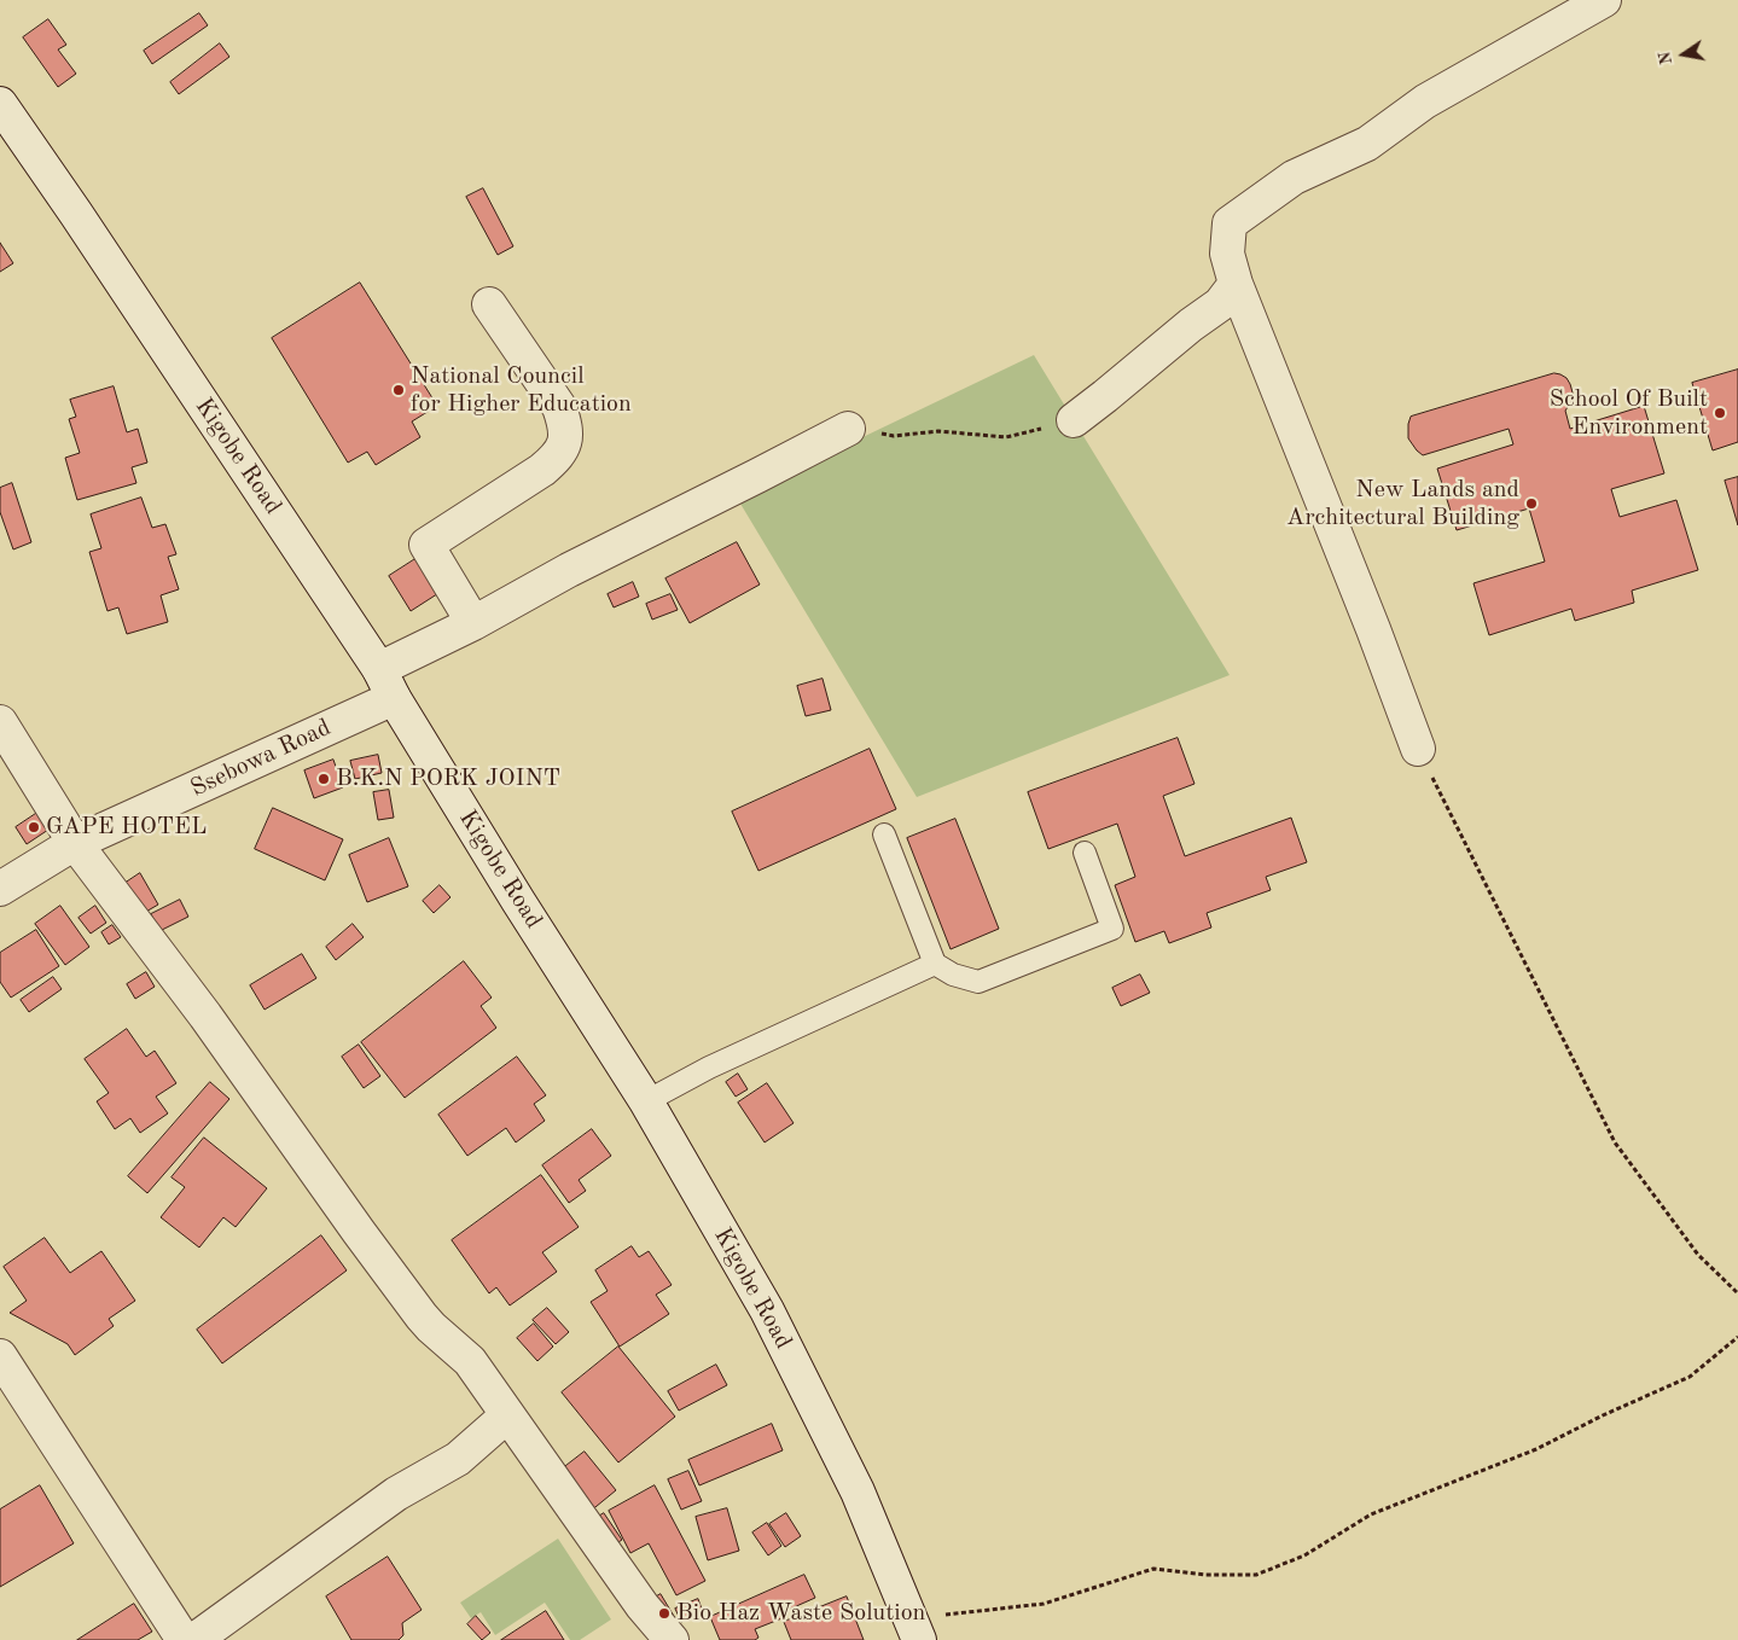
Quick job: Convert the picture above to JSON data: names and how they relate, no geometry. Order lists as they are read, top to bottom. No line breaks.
{"streets":{"street":["Kigobe Road","Ssebowa Road"]},"crossings":[["Kigobe Road","Ssebowa Road"]],"places":["National Council for Higher Education","School Of Built Environment","New Lands and Architectural Building","B.K.N PORK JOINT","GAPE HOTEL","Bio Haz Waste Solution"],"north":"left"}
